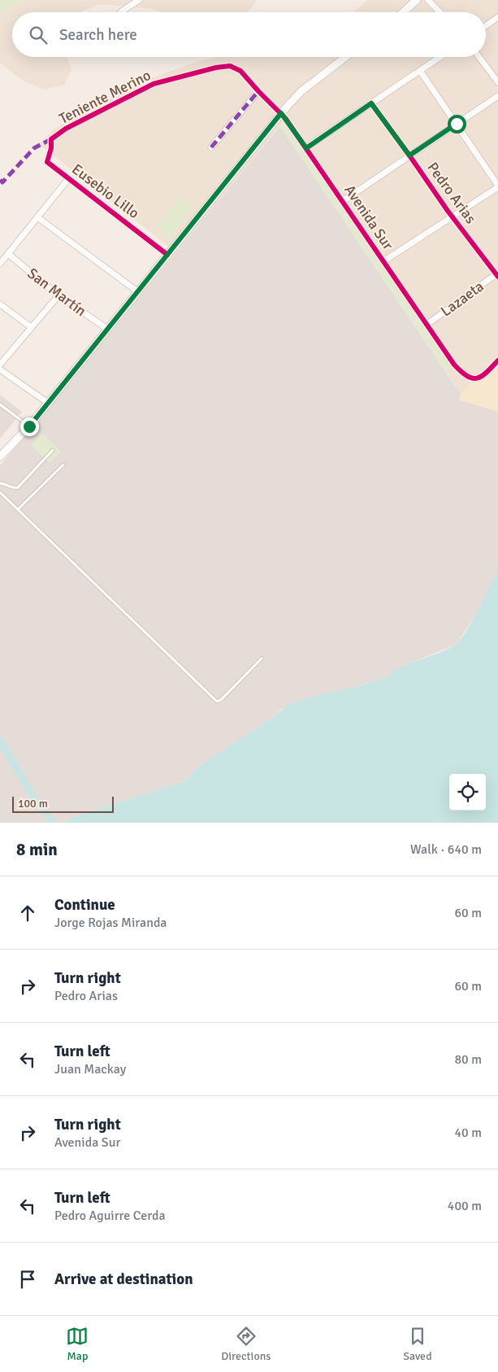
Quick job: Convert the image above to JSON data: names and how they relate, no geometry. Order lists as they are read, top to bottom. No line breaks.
{"streets":{"street":["Teniente Merino","Eusebio Lillo","Pedro Arias","Avenida Sur","San Martín","Lazaeta"]},"crossings":[["Teniente Merino","Eusebio Lillo"],["Teniente Merino","Avenida Sur"],["Pedro Arias","Lazaeta"],["Avenida Sur","Lazaeta"]],"scale_bar":"100 m","page":{"search":"Search here","scale":"100 m","heading":["8 min","Walk · 640 m"],"list":[["Continue","Jorge Rojas Miranda","60 m"],["Turn right","Pedro Arias","60 m"],["Turn left","Juan Mackay","80 m"],["Turn right","Avenida Sur","40 m"],["Turn left","Pedro Aguirre Cerda","400 m"],"Arrive at destination"],"nav":["Map","Directions","Saved"]}}
